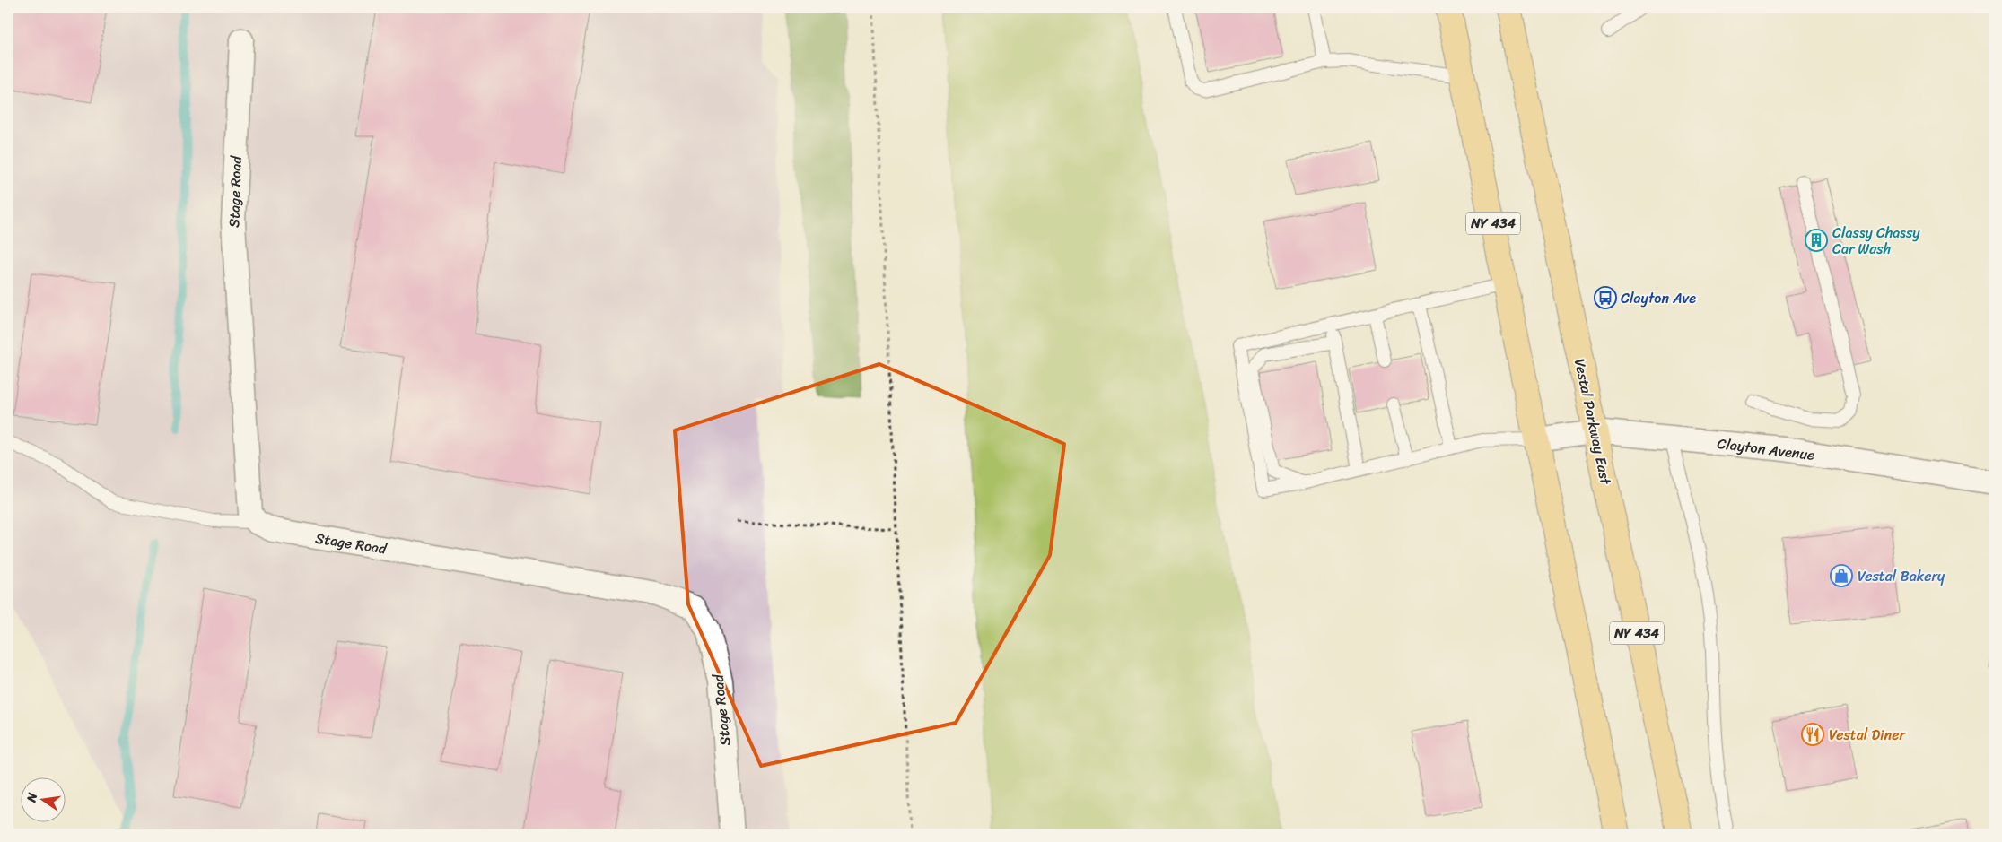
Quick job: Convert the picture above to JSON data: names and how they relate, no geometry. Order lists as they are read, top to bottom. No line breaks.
{"streets":{"main road":["NY 434","Vestal Parkway East"],"street":["Stage Road","Clayton Avenue"]},"crossings":[["NY 434","Clayton Avenue"],["Vestal Parkway East","Clayton Avenue"]],"places":{"building":["Classy Chassy Car Wash"],"bus stop":["Clayton Ave"],"shop":["Vestal Bakery"],"restaurant":["Vestal Diner"]},"north":"left"}
